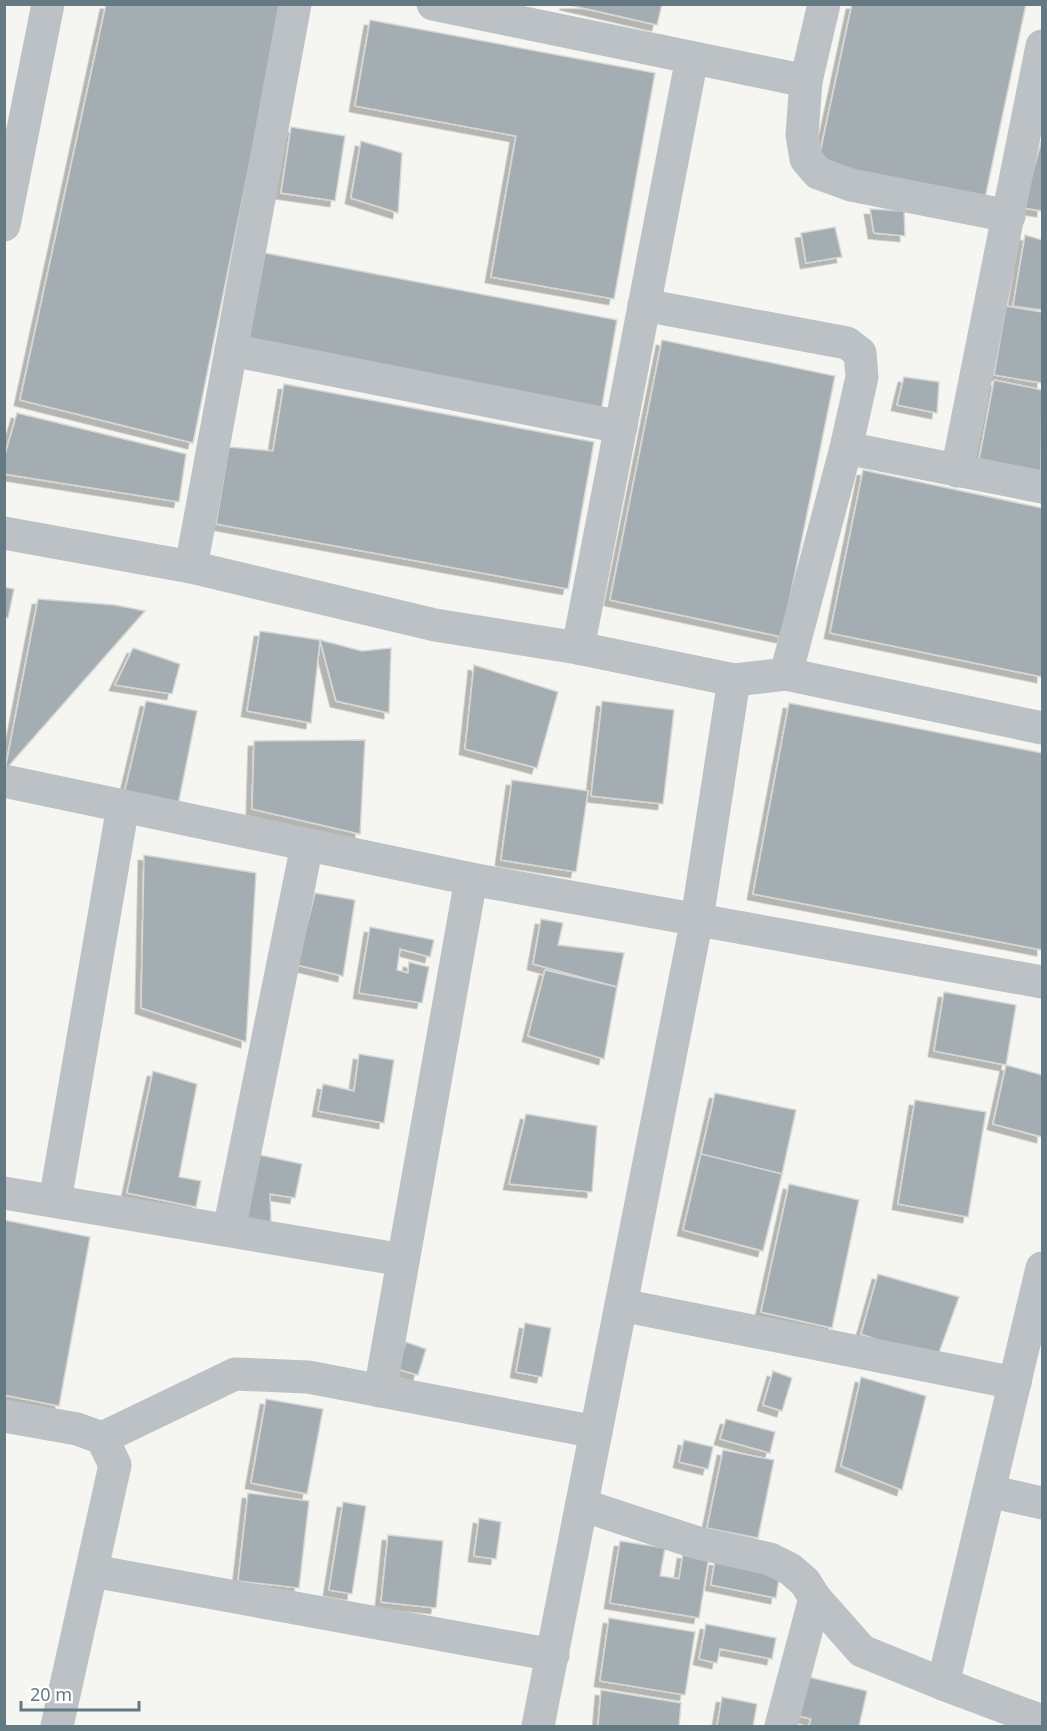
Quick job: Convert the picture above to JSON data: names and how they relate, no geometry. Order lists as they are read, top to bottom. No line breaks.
{"scale_bar":"20 m"}
